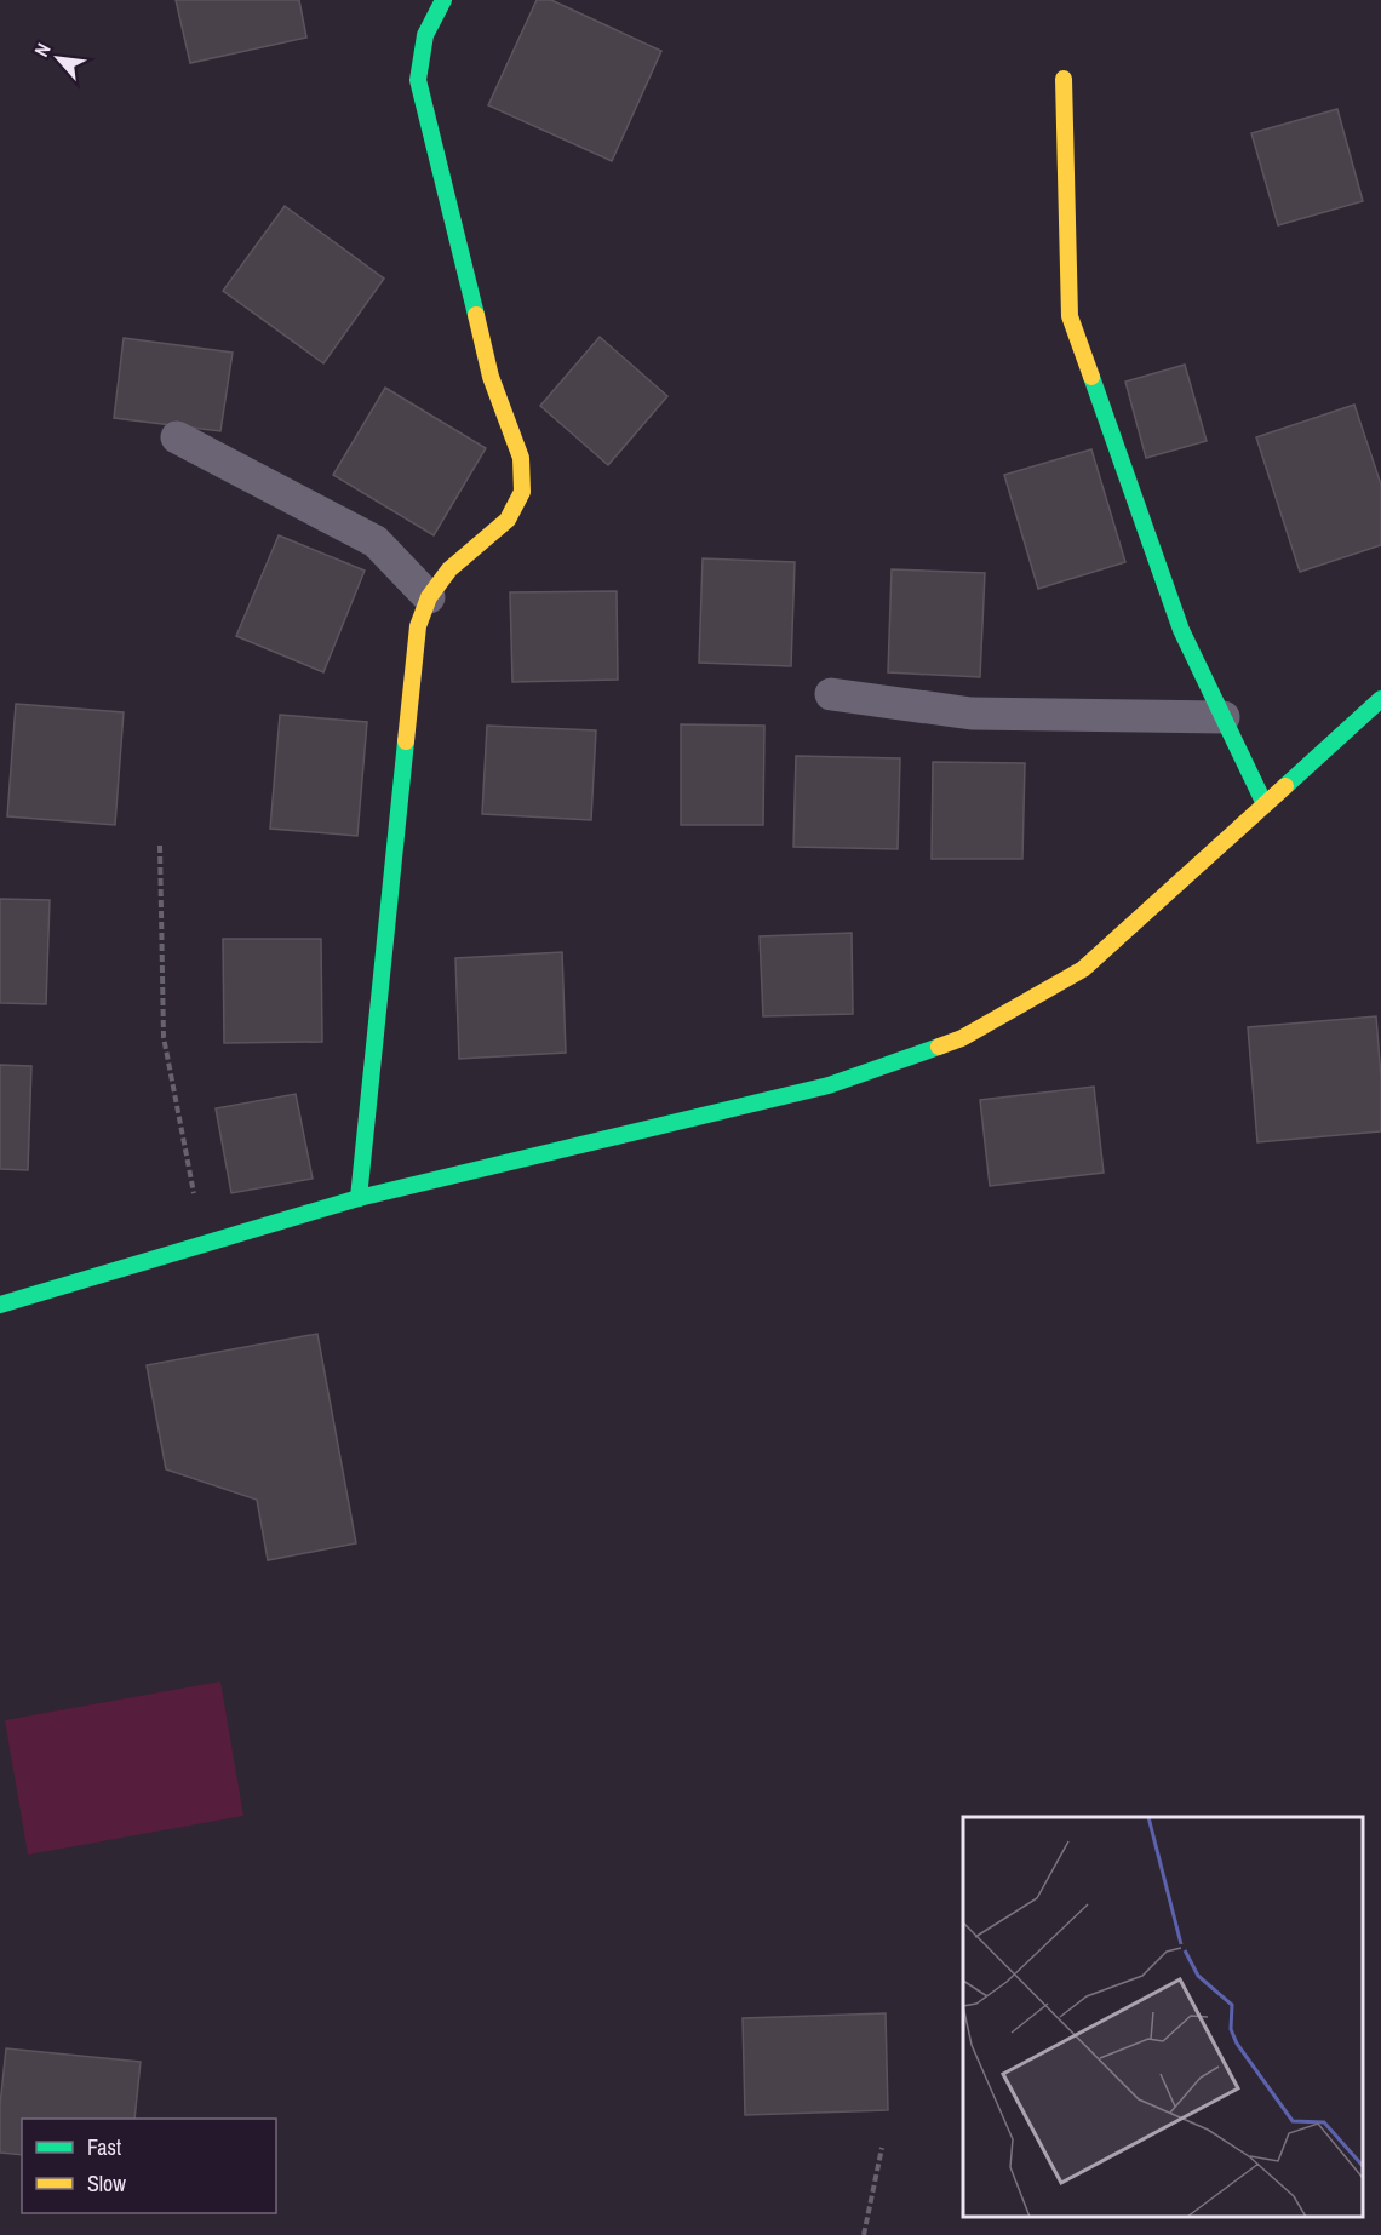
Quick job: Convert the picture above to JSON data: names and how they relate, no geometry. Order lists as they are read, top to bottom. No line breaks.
{"legend":["Fast","Slow"],"north":"top left"}
